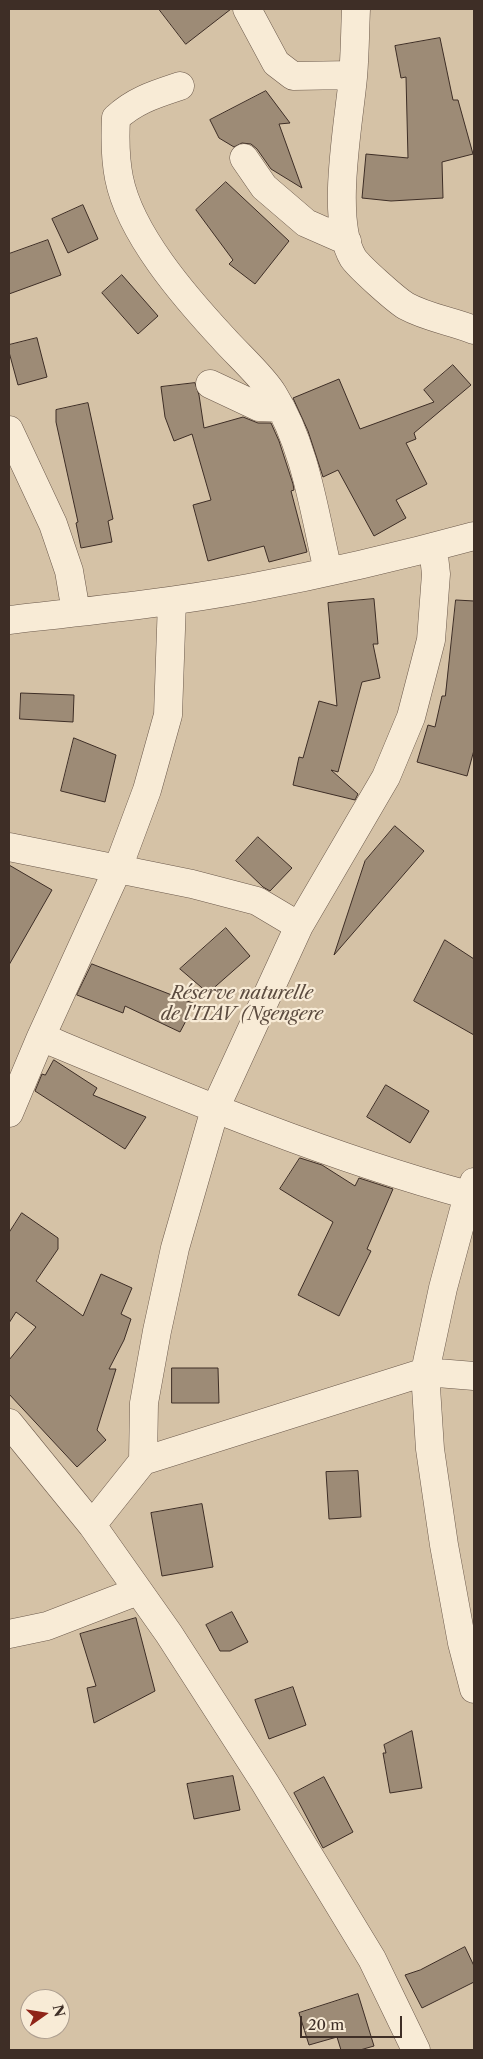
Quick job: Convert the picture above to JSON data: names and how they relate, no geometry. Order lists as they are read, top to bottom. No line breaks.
{"parks":["Réserve naturelle de l'ITAV (Ngengere"],"scale_bar":"20 m","north":"right"}
